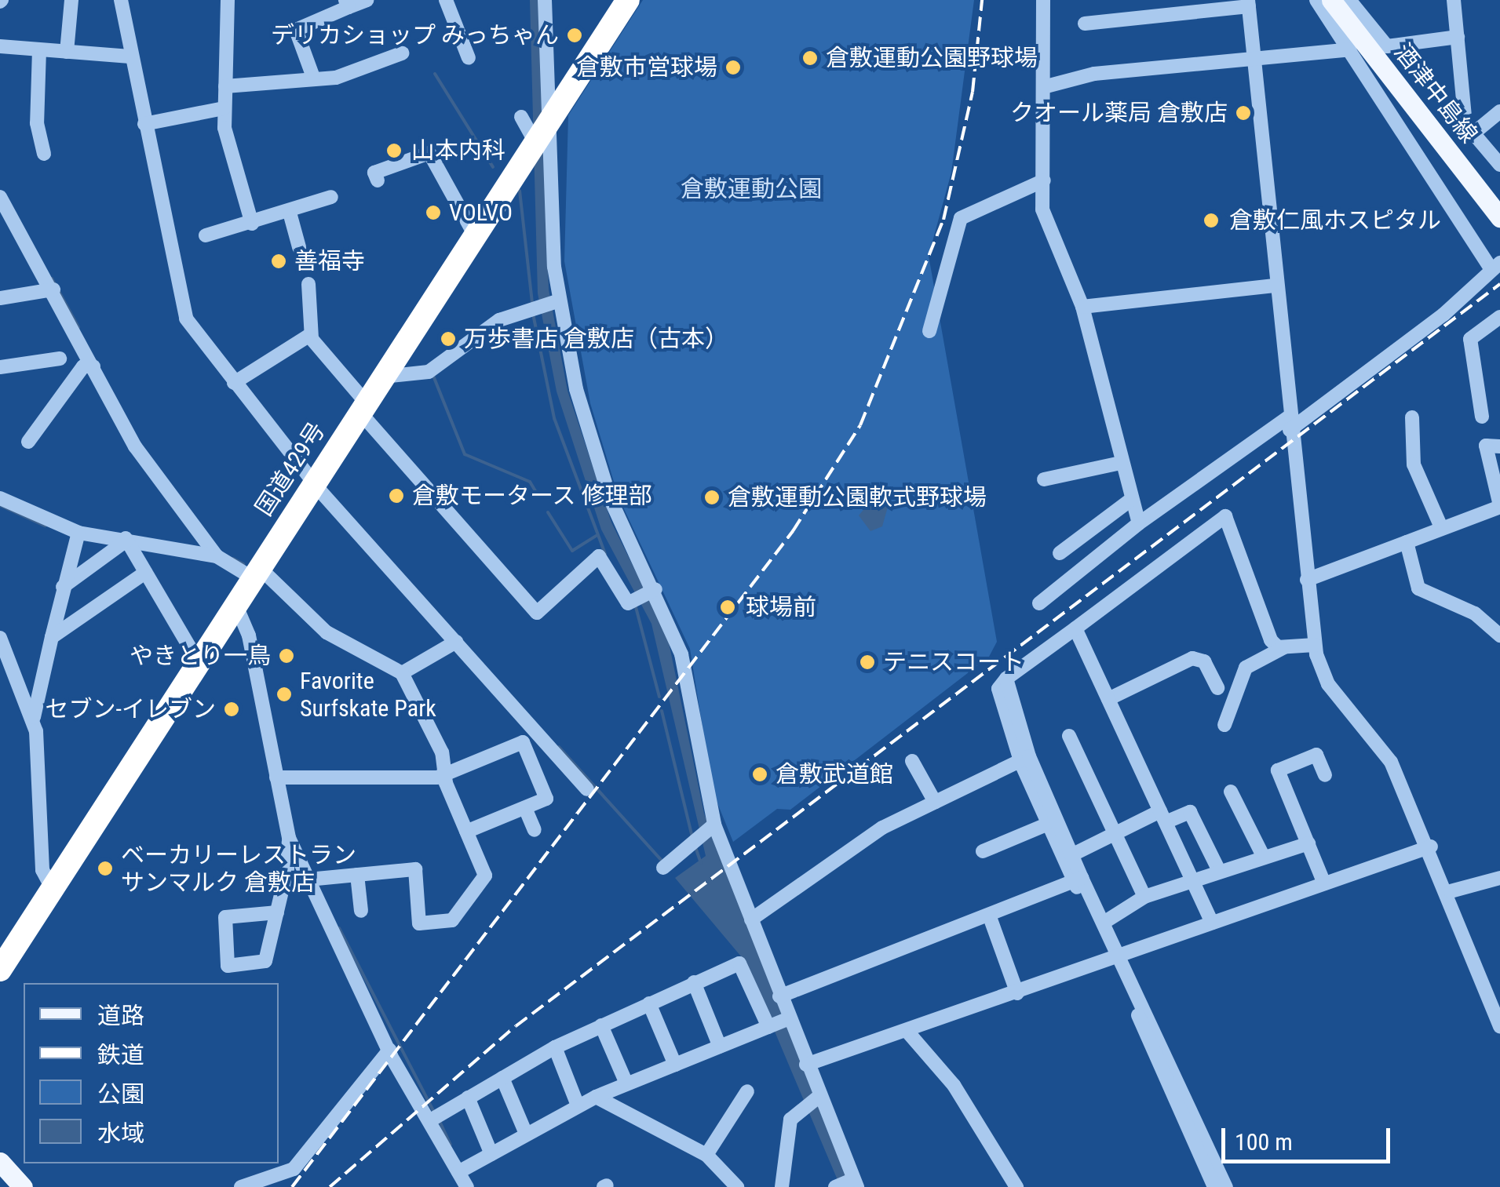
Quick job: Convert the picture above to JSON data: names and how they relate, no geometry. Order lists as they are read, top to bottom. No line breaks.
{"streets":{"highway":["国道429号"],"main road":["酒津中島線"]},"parks":["倉敷運動公園"],"places":["デリカショップ みっちゃん","倉敷運動公園野球場","倉敷市営球場","クオール薬局 倉敷店","山本内科","VOLVO","倉敷仁風ホスピタル","善福寺","万歩書店 倉敷店（古本）","倉敷モータース 修理部","倉敷運動公園軟式野球場","球場前","やきとり一鳥","テニスコート","Favorite Surfskate Park","セブン-イレブン","倉敷武道館","ベーカリーレストラン サンマルク 倉敷店"],"legend":["道路","鉄道","公園","水域"],"scale_bar":"100 m"}
